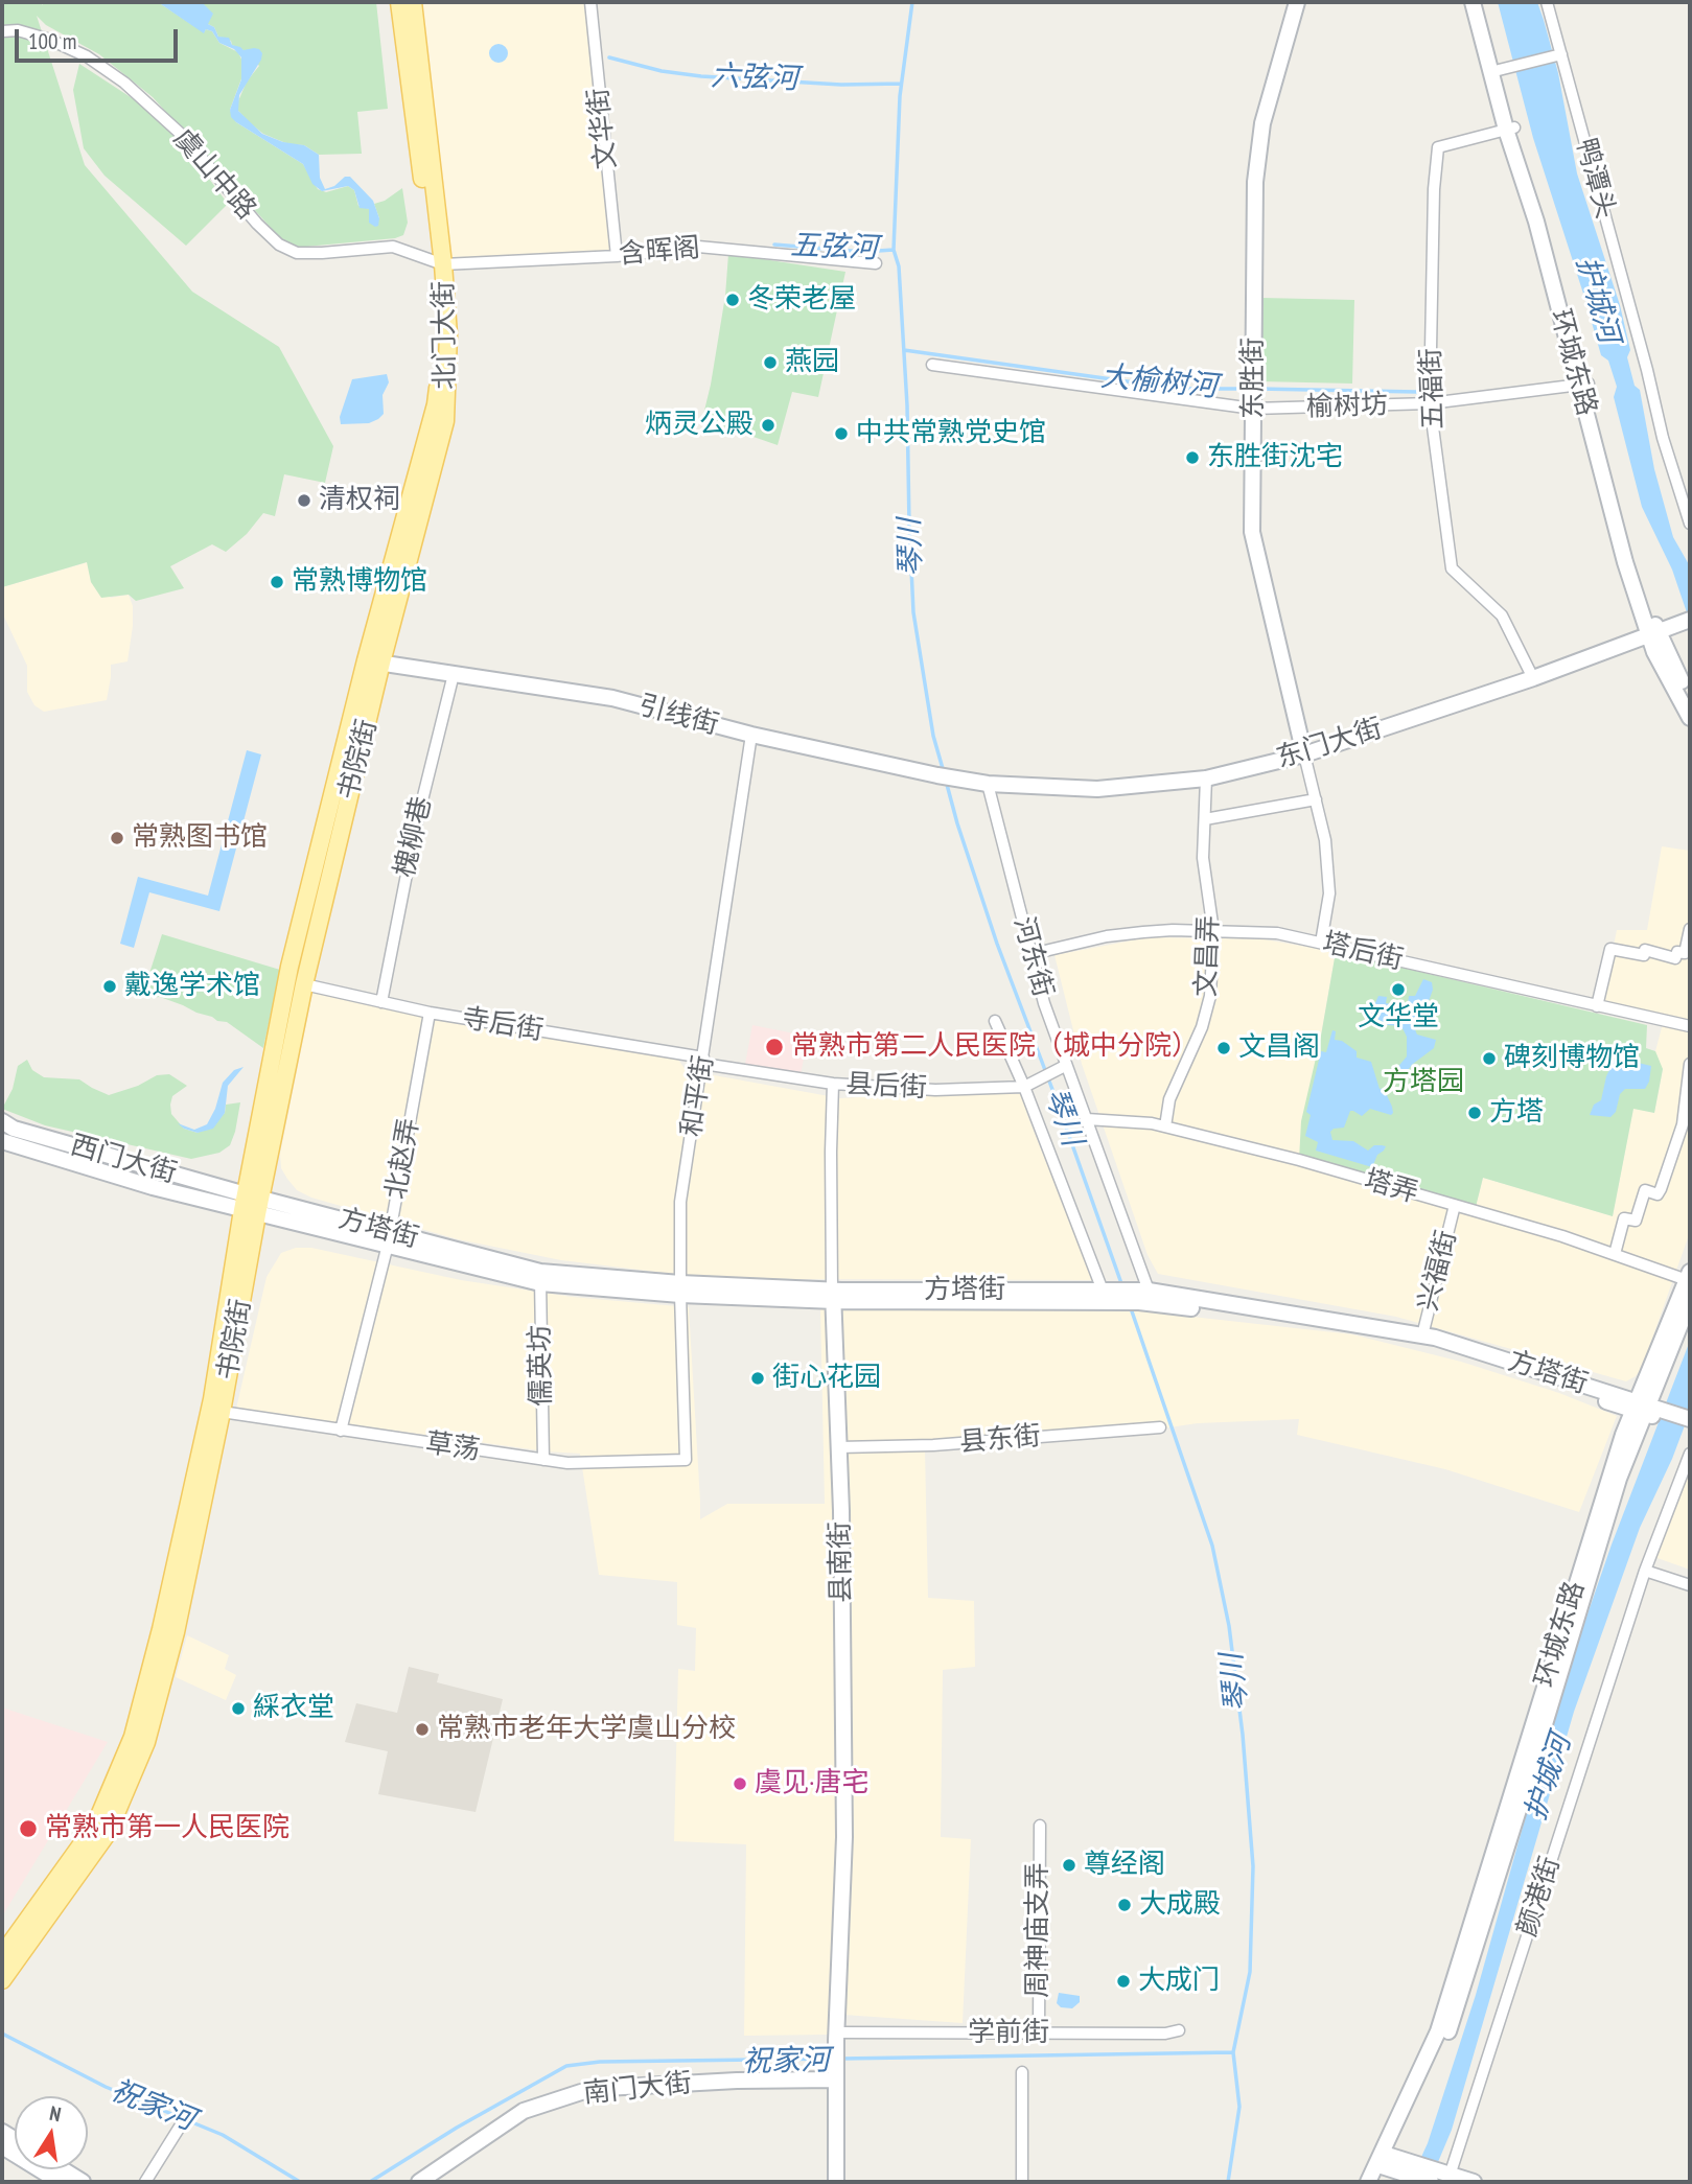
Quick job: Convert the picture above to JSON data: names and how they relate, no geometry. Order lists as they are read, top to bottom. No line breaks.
{"streets":{"main road":["北门大街","书院街"],"street":["文华街","虞山中路","鸭潭头","含晖阁","环城东路","东胜街","五福街","榆树坊","引线街","东门大街","槐柳巷","塔后街","文昌弄","河东街","寺后街","县后街","和平街","北赵弄","西门大街","塔弄","方塔街","兴福街","儒英坊","县东街","草荡","县南街","颜港街","周神庙支弄","学前街","南门大街"]},"crossings":[["文华街","含晖阁"],["虞山中路","含晖阁"],["虞山中路","北门大街"],["含晖阁","北门大街"],["北门大街","引线街"],["北门大街","书院街"],["环城东路","五福街"],["环城东路","榆树坊"],["环城东路","东门大街"],["环城东路","塔弄"],["环城东路","方塔街"],["东胜街","榆树坊"],["东胜街","东门大街"],["五福街","榆树坊"],["五福街","东门大街"],["引线街","东门大街"],["引线街","书院街"],["引线街","槐柳巷"],["引线街","河东街"],["引线街","和平街"],["东门大街","文昌弄"],["东门大街","河东街"],["书院街","寺后街"],["书院街","西门大街"],["书院街","方塔街"],["书院街","草荡"],["槐柳巷","寺后街"],["塔后街","文昌弄"],["塔后街","河东街"],["文昌弄","塔弄"],["河东街","县后街"],["河东街","塔弄"],["河东街","方塔街"],["寺后街","县后街"],["寺后街","和平街"],["寺后街","北赵弄"],["县后街","和平街"],["县后街","县南街"],["和平街","方塔街"],["和平街","草荡"],["北赵弄","方塔街"],["北赵弄","草荡"],["西门大街","方塔街"],["塔弄","兴福街"],["方塔街","兴福街"],["方塔街","儒英坊"],["方塔街","县南街"],["儒英坊","草荡"],["县东街","县南街"],["县南街","学前街"],["县南街","南门大街"],["周神庙支弄","学前街"]],"water":["六弦河","五弦河","护城河","大榆树河","琴川","祝家河"],"parks":["方塔园"],"places":["冬荣老屋","燕园","炳灵公殿","中共常熟党史馆","东胜街沈宅","清权祠","常熟博物馆","常熟图书馆","戴逸学术馆","文华堂","常熟市第二人民医院（城中分院）","文昌阁","碑刻博物馆","方塔","街心花园","綵衣堂","常熟市老年大学虞山分校","虞见·唐宅","常熟市第一人民医院","尊经阁","大成殿","大成门"],"scale_bar":"100 m","north":"top"}
